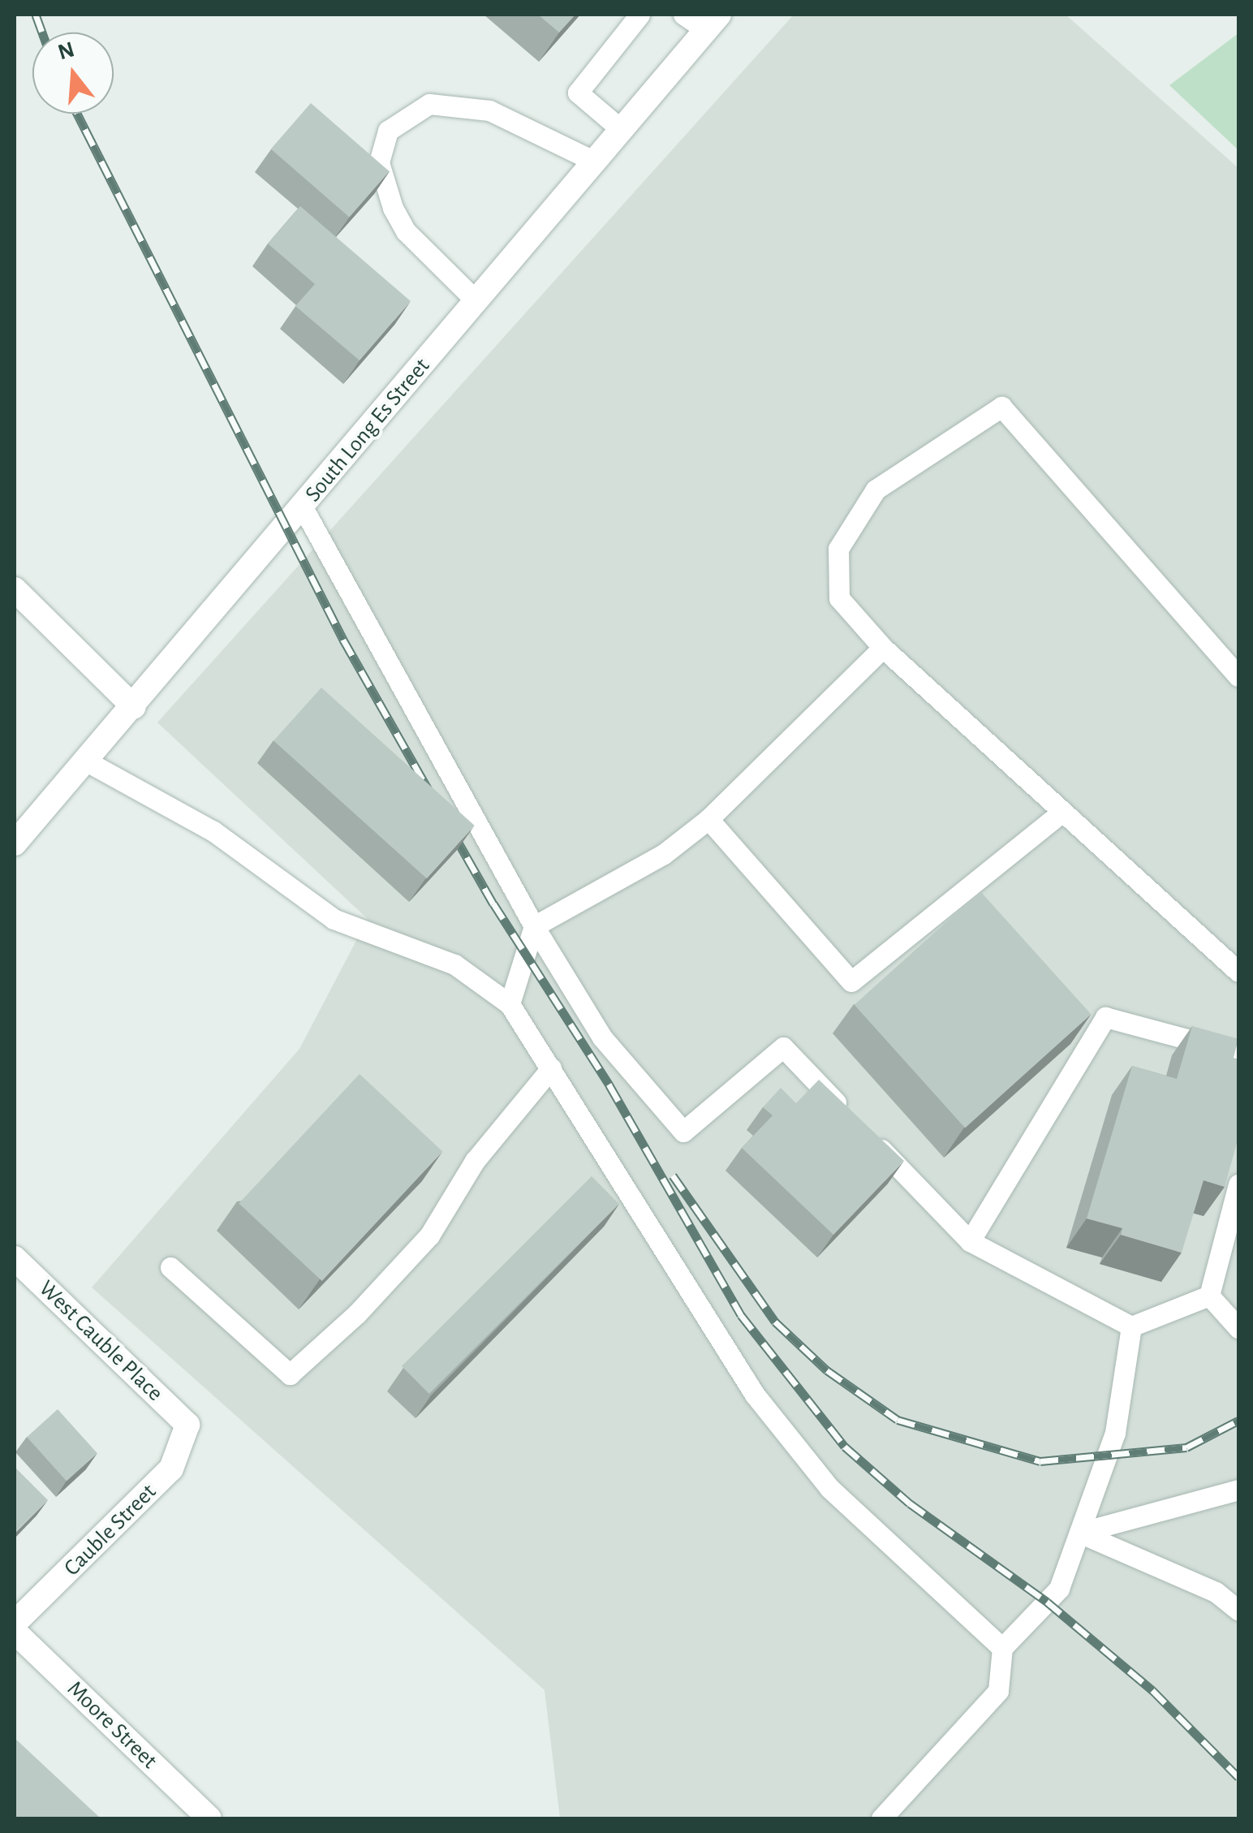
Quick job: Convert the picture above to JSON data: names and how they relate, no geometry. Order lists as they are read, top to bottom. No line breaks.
{"streets":{"street":["South Long Es Street","West Cauble Place","Cauble Street","Moore Street"]},"crossings":[["West Cauble Place","Cauble Street"]],"north":"top"}
